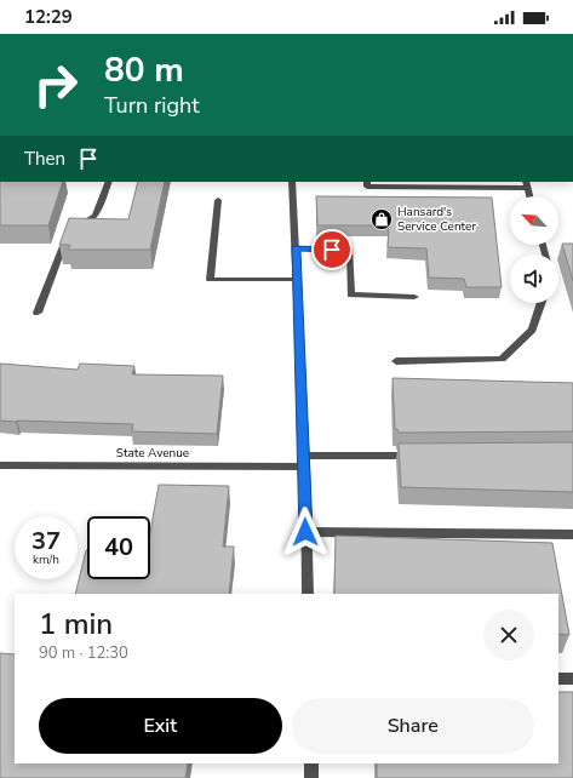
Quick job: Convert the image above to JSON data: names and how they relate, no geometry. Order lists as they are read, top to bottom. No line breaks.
{"streets":{"street":["State Avenue"]},"places":{"shop":["Hansard's Service Center"]},"north":"top left","page":{"status":"12:29","turn":["80 m","Turn right"],"then":"Then","speed":"37 km/h","limit":"40","heading":["1 min","90 m · 12:30"],"buttons":["Exit","Share"]}}
